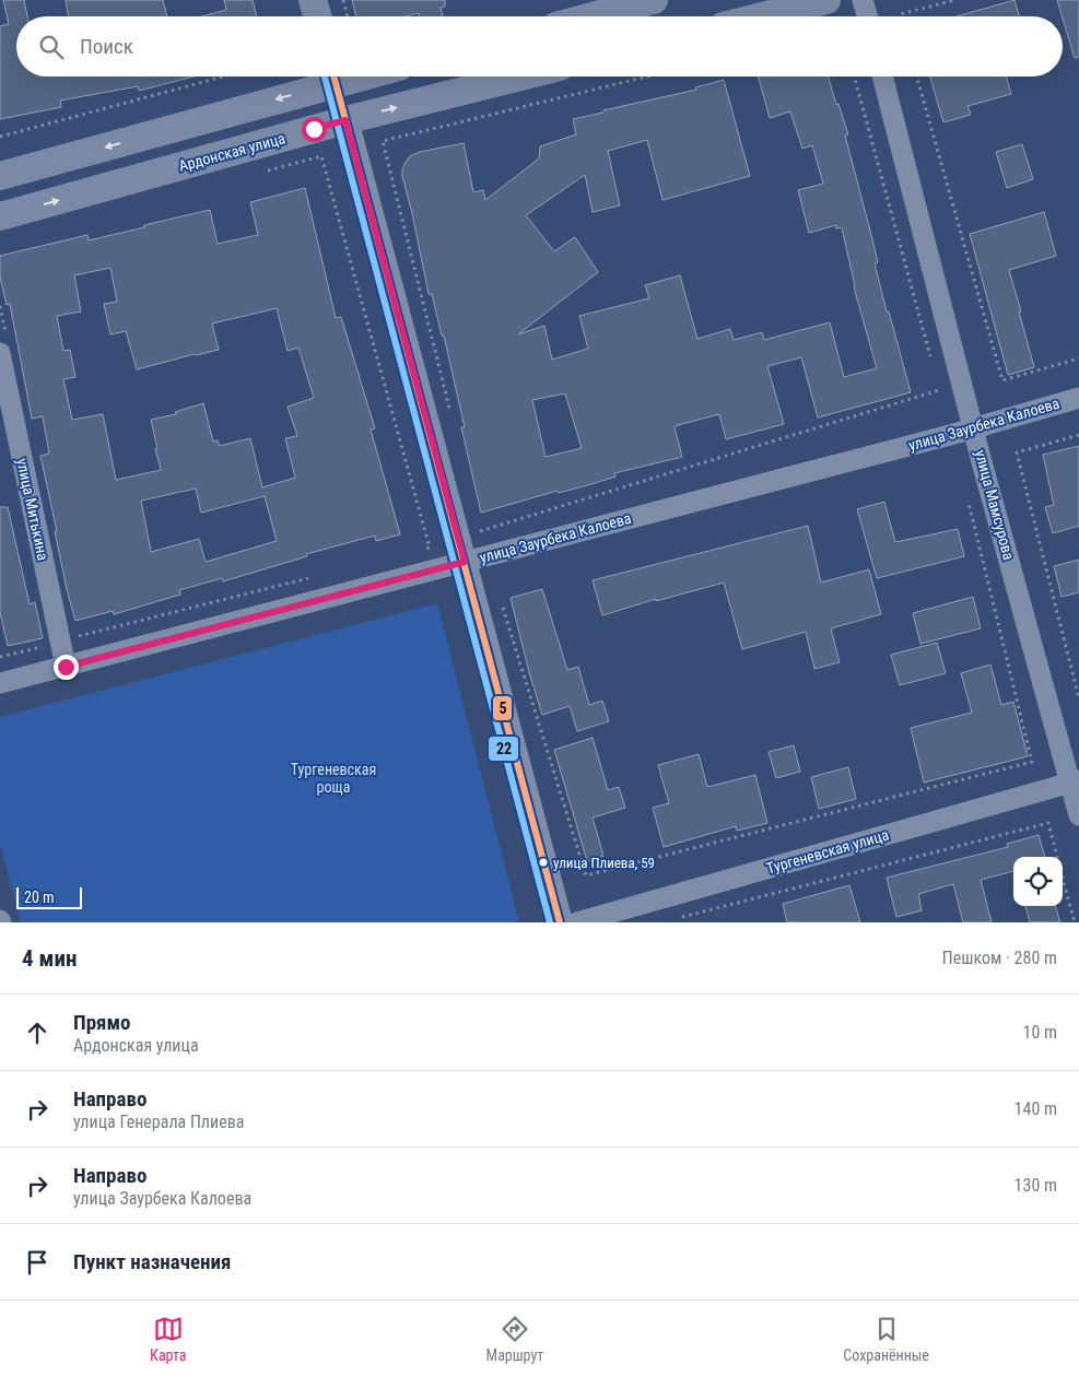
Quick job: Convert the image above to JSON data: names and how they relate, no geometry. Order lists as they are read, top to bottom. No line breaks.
{"streets":{"main road":["Ардонская улица"],"street":["улица Заурбека Калоева","улица Мамсурова","улица Митькина","Тургеневская улица"]},"crossings":[["улица Заурбека Калоева","улица Мамсурова"],["улица Заурбека Калоева","улица Митькина"],["улица Мамсурова","Тургеневская улица"]],"parks":["Тургеневская роща"],"places":["улица Плиева, 59"],"lines":["transit line 5","transit line 22"],"scale_bar":"20 m","page":{"search":"Поиск","scale":"20 m","heading":["4 мин","Пешком · 280 m"],"list":[["Прямо","Ардонская улица","10 m"],["Направо","улица Генерала Плиева","140 m"],["Направо","улица Заурбека Калоева","130 m"],"Пункт назначения"],"nav":["Карта","Маршрут","Сохранённые"]}}
